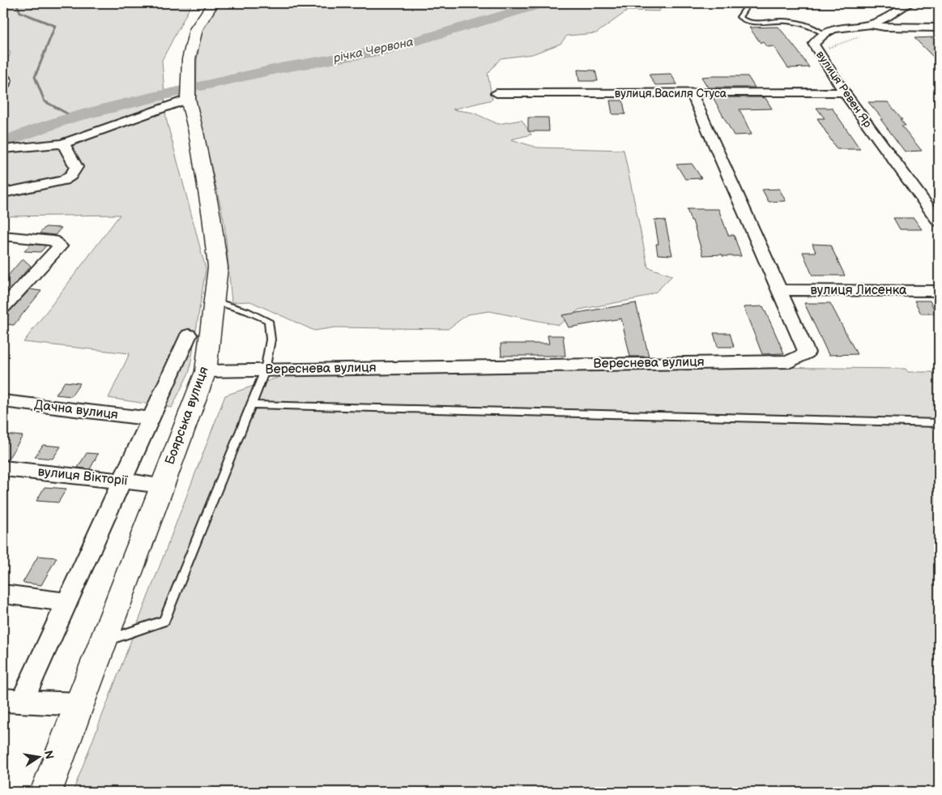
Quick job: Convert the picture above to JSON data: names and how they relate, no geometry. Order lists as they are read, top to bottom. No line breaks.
{"streets":{"street":["вулиця Ревен Яр","вулиця Василя Стуса","вулиця Лисенка","Вереснева вулиця","Дачна вулиця","Боярська вулиця","вулиця Вікторії"]},"crossings":[["вулиця Ревен Яр","вулиця Василя Стуса"],["вулиця Василя Стуса","Вереснева вулиця"],["вулиця Лисенка","Вереснева вулиця"],["Вереснева вулиця","Боярська вулиця"],["Боярська вулиця","вулиця Вікторії"]],"water":["річка Червона"],"north":"right"}
